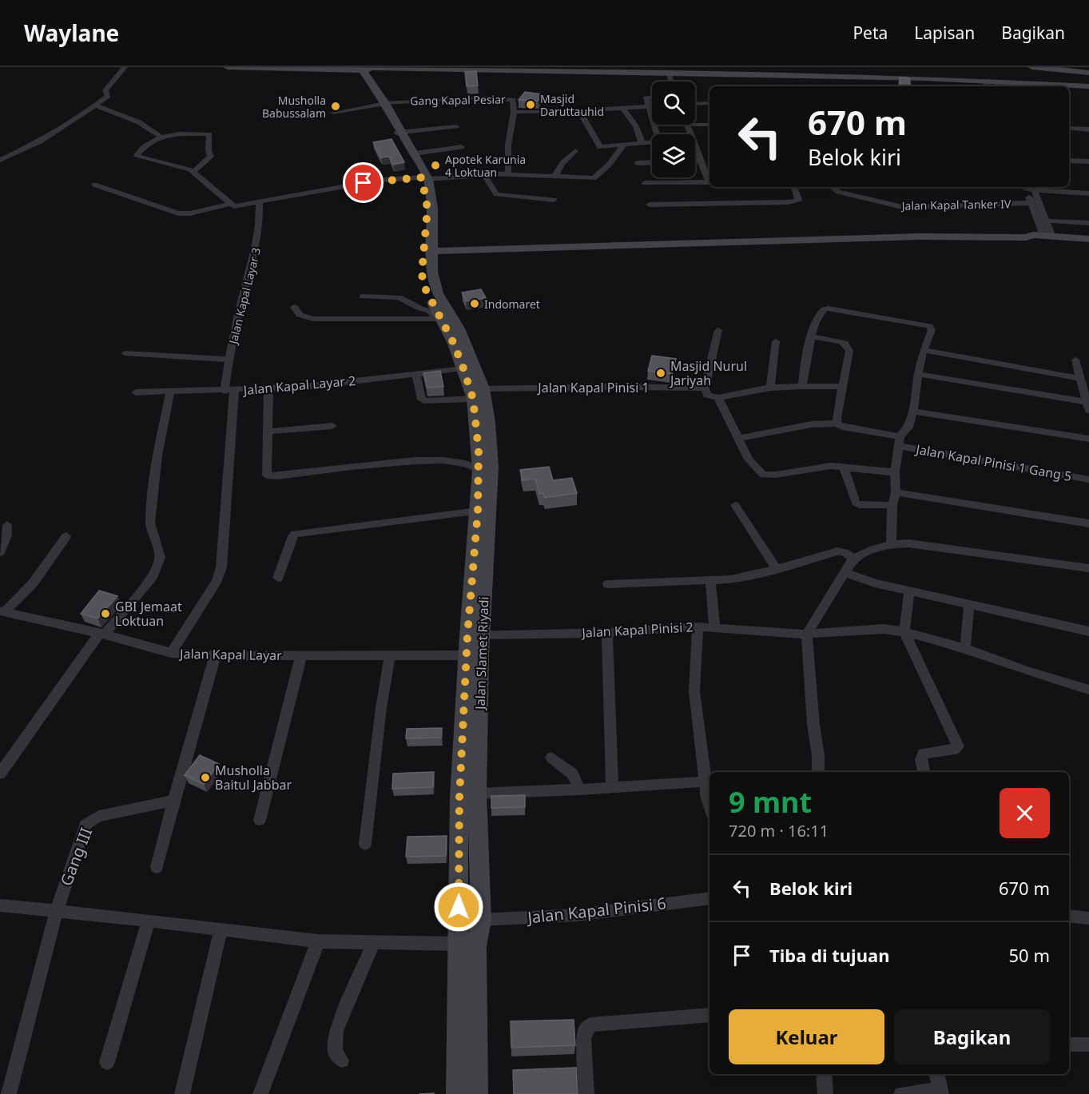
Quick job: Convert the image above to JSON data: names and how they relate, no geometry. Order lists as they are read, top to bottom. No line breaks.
{"streets":{"street":["Gang Kapal Pesiar","Jalan Kapal Tanker IV","Jalan Kapal Layar 3","Jalan Kapal Layar 2","Jalan Kapal Pinisi 1","Jalan Kapal Pinisi 1 Gang 5","Jalan Kapal Pinisi 2","Jalan Slamet Riyadi","Jalan Kapal Layar","Gang III","Jalan Kapal Pinisi 6"]},"crossings":[["Gang Kapal Pesiar","Jalan Slamet Riyadi"],["Jalan Kapal Layar 3","Jalan Kapal Layar 2"],["Jalan Kapal Layar 3","Jalan Kapal Layar"],["Jalan Kapal Layar 2","Jalan Kapal Pinisi 1"],["Jalan Kapal Layar 2","Jalan Slamet Riyadi"],["Jalan Kapal Pinisi 1","Jalan Slamet Riyadi"],["Jalan Kapal Pinisi 2","Jalan Slamet Riyadi"],["Jalan Slamet Riyadi","Jalan Kapal Layar"],["Jalan Slamet Riyadi","Jalan Kapal Pinisi 6"]],"places":["Masjid Daruttauhid","Musholla Babussalam","Apotek Karunia 4 Loktuan","Indomaret","Masjid Nurul Jariyah","GBI Jemaat Loktuan","Musholla Baitul Jabbar"],"page":{"header":"Waylane","nav":["Peta","Lapisan","Bagikan"],"turn":["670 m","Belok kiri"],"heading":["9 mnt","720 m · 16:11"],"list":[{"name":"Belok kiri","value":"670 m"},{"name":"Tiba di tujuan","value":"50 m"}],"buttons":["Keluar","Bagikan"]}}
